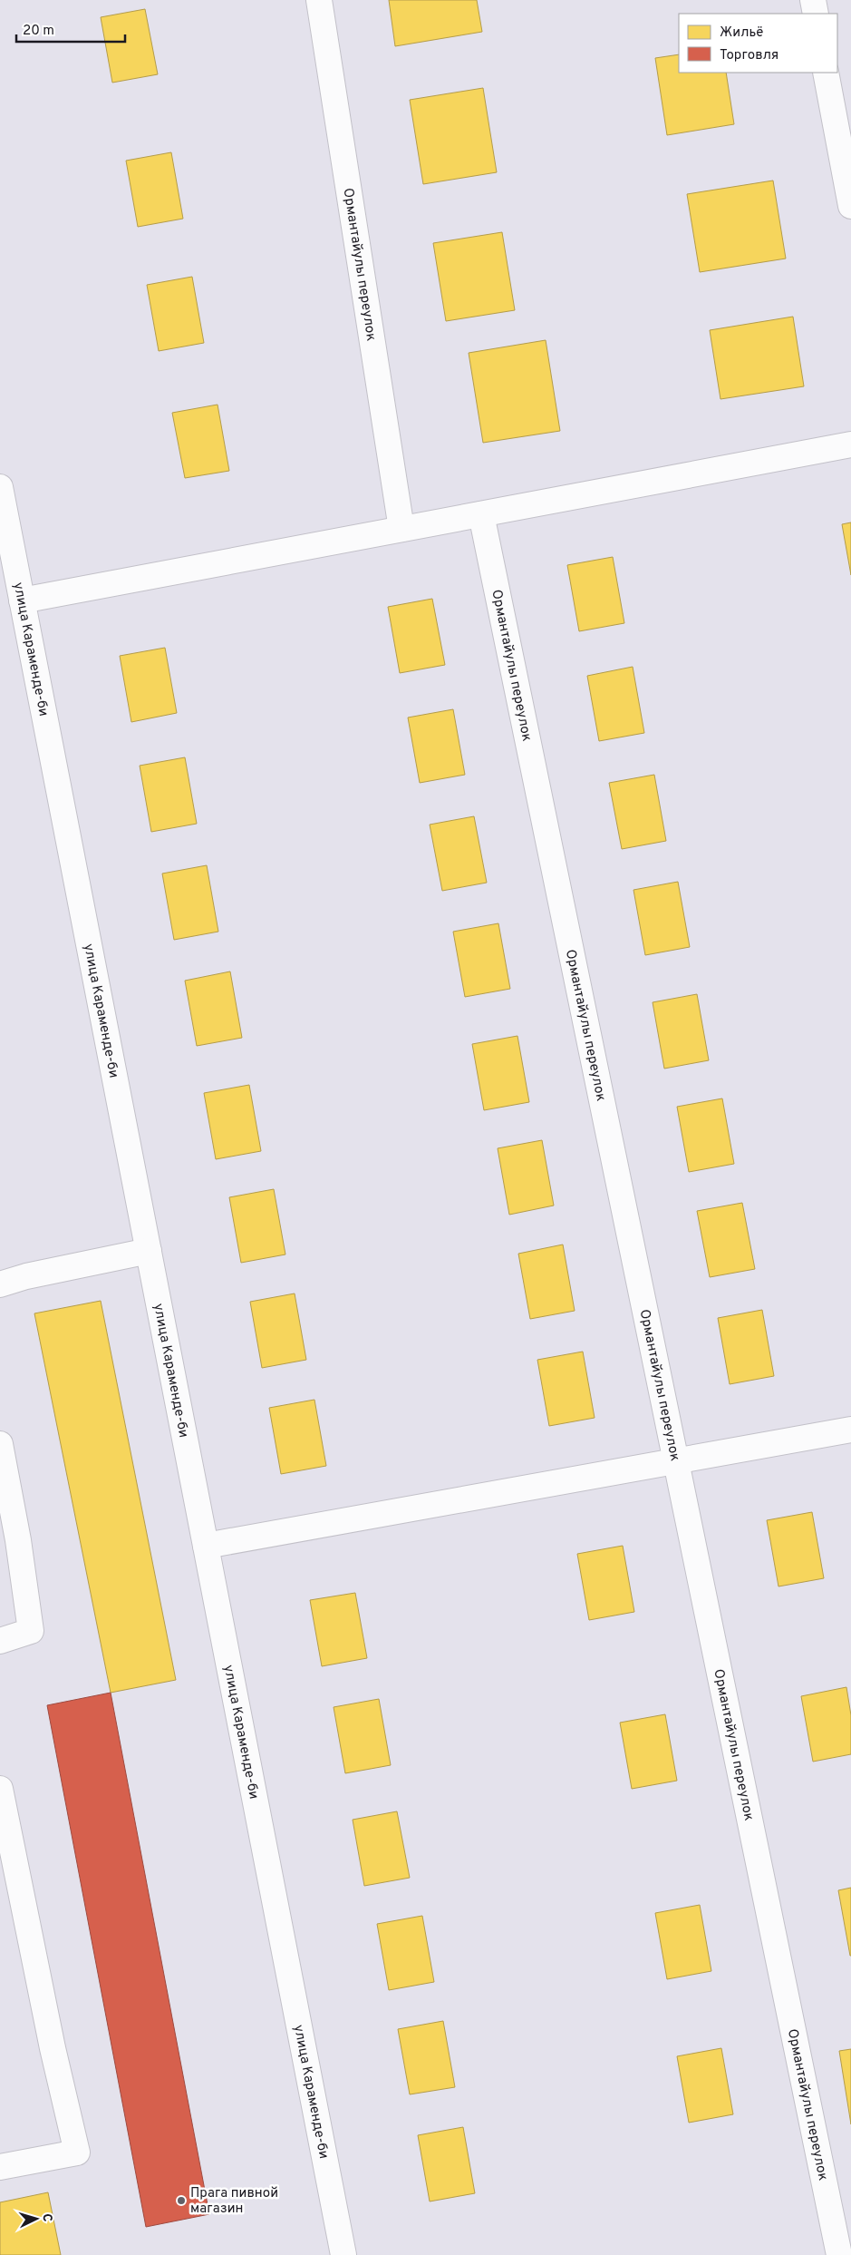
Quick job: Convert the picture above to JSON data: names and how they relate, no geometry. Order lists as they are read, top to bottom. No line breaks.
{"streets":{"street":["Ормантайулы переулок","улица Караменде-би"]},"places":["Прага пивной магазин"],"legend":["Жильё","Торговля"],"scale_bar":"20 m","north":"right"}
